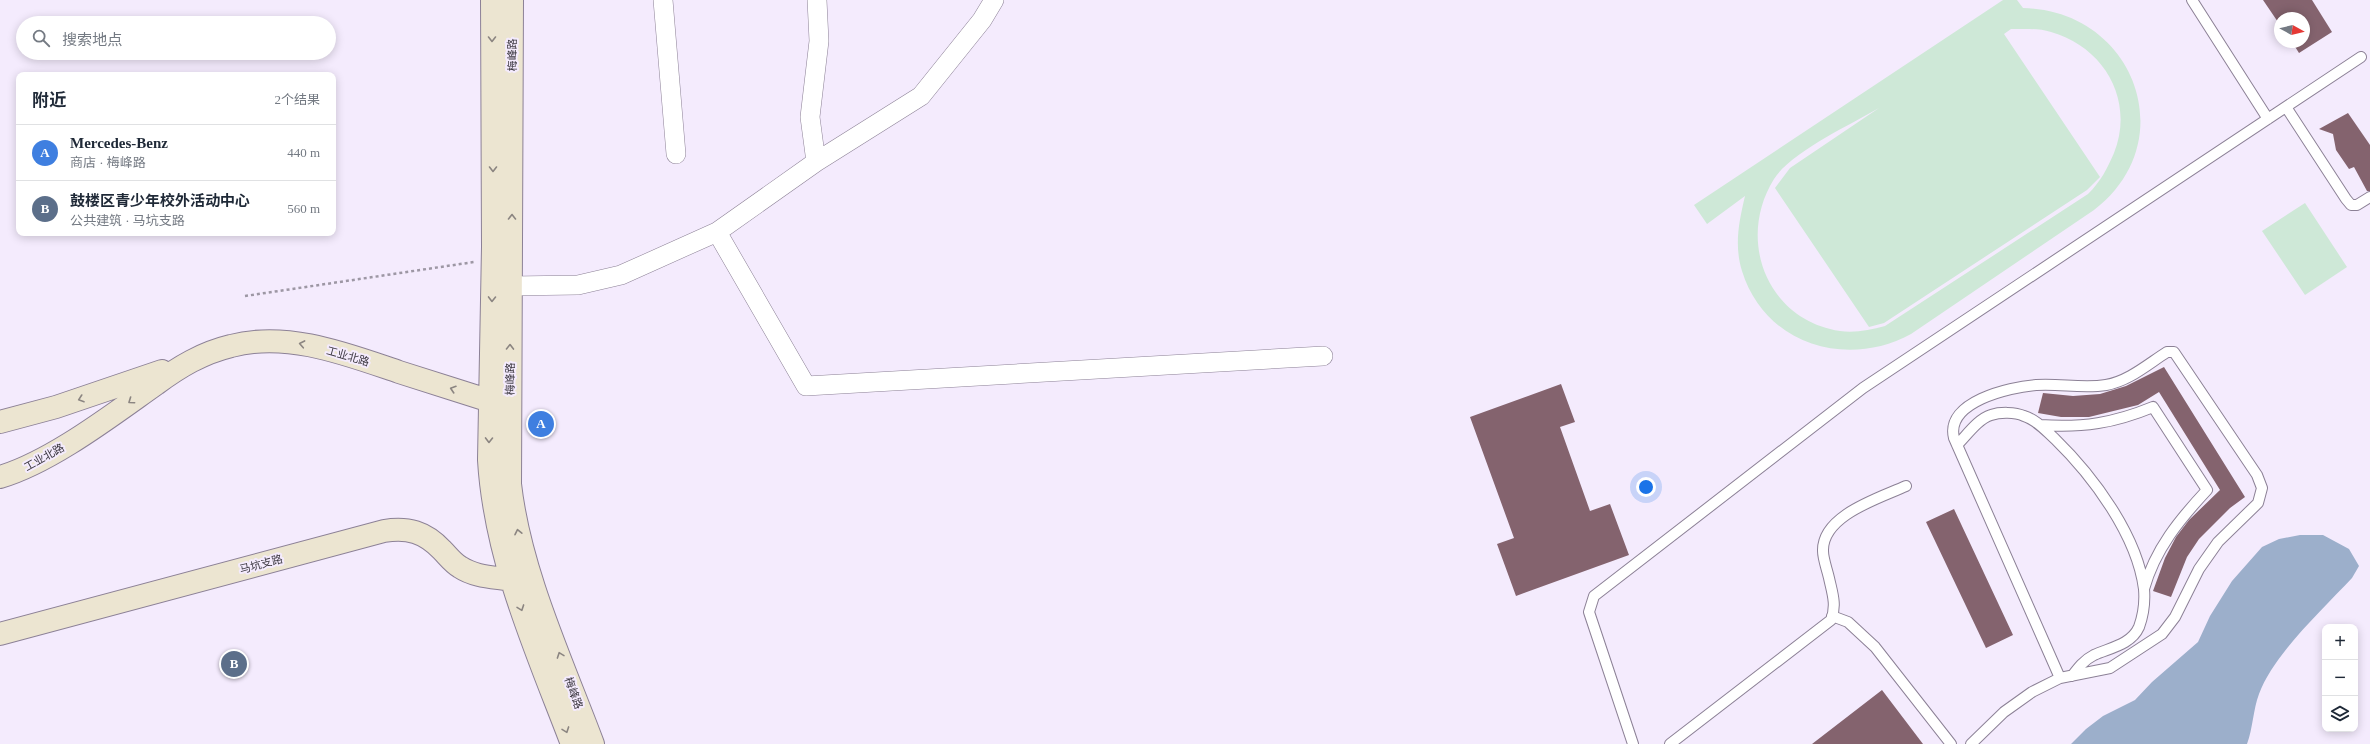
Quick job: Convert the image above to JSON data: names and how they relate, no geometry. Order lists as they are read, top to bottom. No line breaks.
{"streets":{"main road":["梅峰路","工业北路","马坑支路"]},"crossings":[["梅峰路","工业北路"],["梅峰路","马坑支路"]],"one_way":["工业北路"],"north":"right","page":{"search":"搜索地点","heading":["附近","2个结果"],"list":[{"mark":"A","name":"Mercedes-Benz","note":"商店 · 梅峰路","value":"440 m"},{"mark":"B","name":"鼓楼区青少年校外活动中心","note":"公共建筑 · 马坑支路","value":"560 m"}],"pins":["A","B"],"map_buttons":["+","−"]}}
